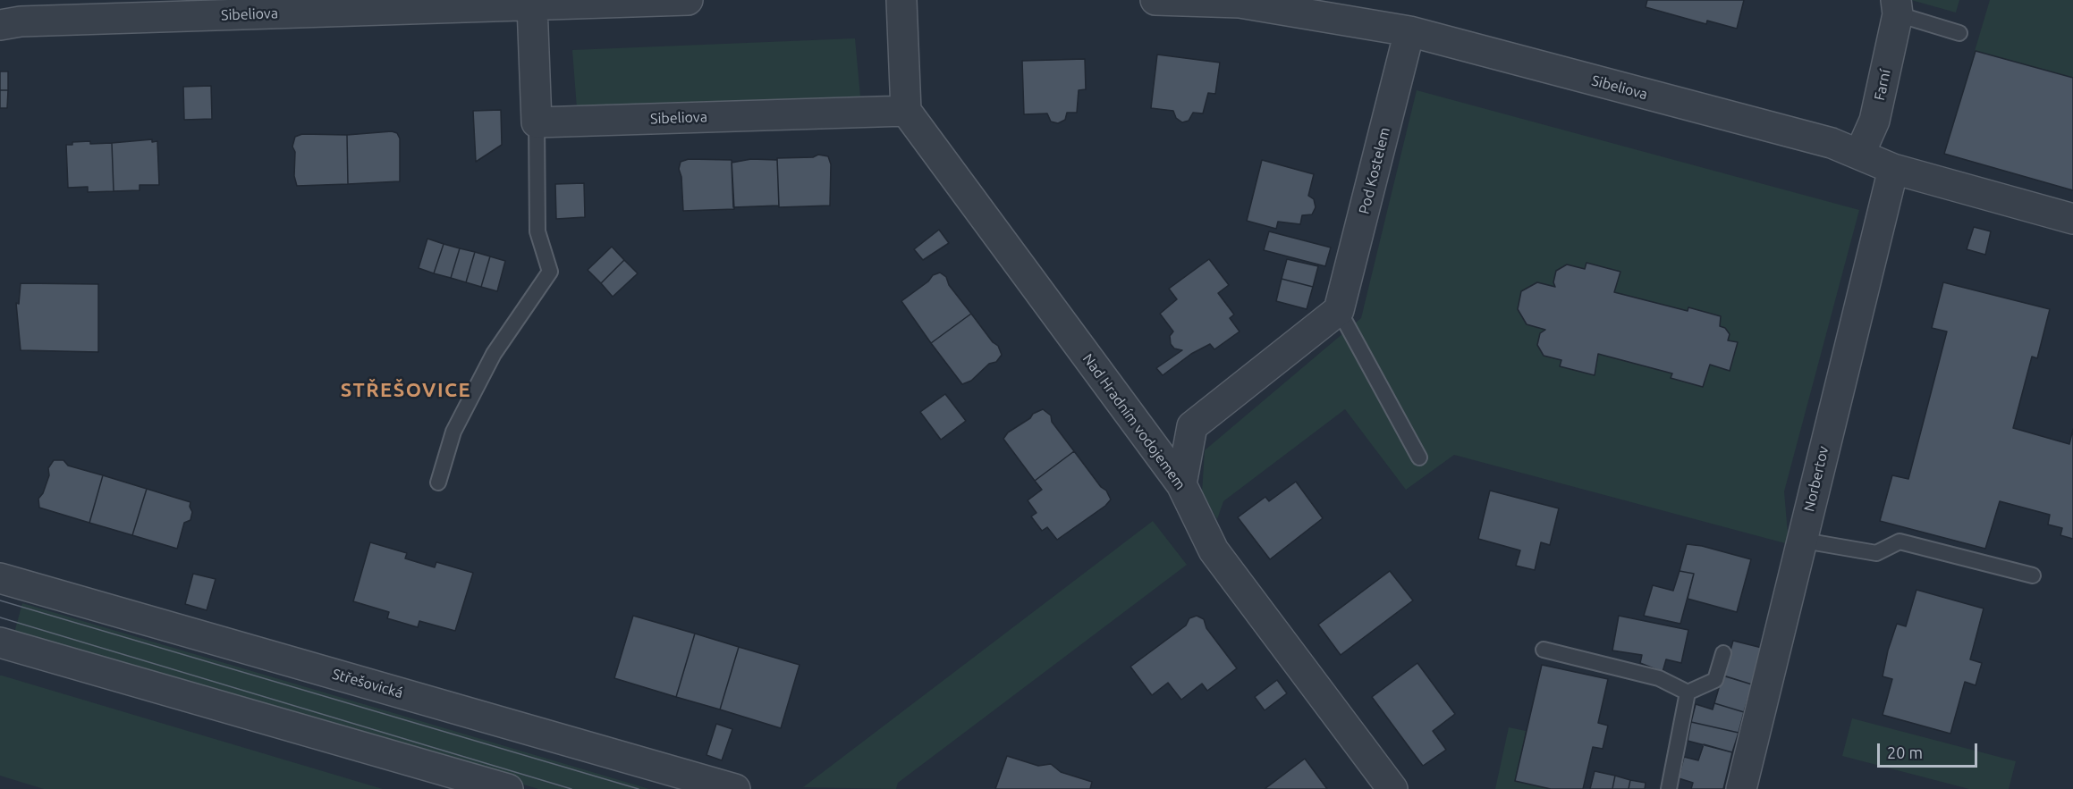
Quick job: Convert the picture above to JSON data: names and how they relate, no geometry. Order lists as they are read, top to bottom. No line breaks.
{"streets":{"street":["Sibeliova","Farní","Pod Kostelem","Nad Hradním vodojemem","Norbertov","Střešovická"]},"crossings":[["Sibeliova","Farní"],["Sibeliova","Pod Kostelem"],["Sibeliova","Nad Hradním vodojemem"],["Sibeliova","Norbertov"]],"districts":["STŘEŠOVICE"],"scale_bar":"20 m"}
